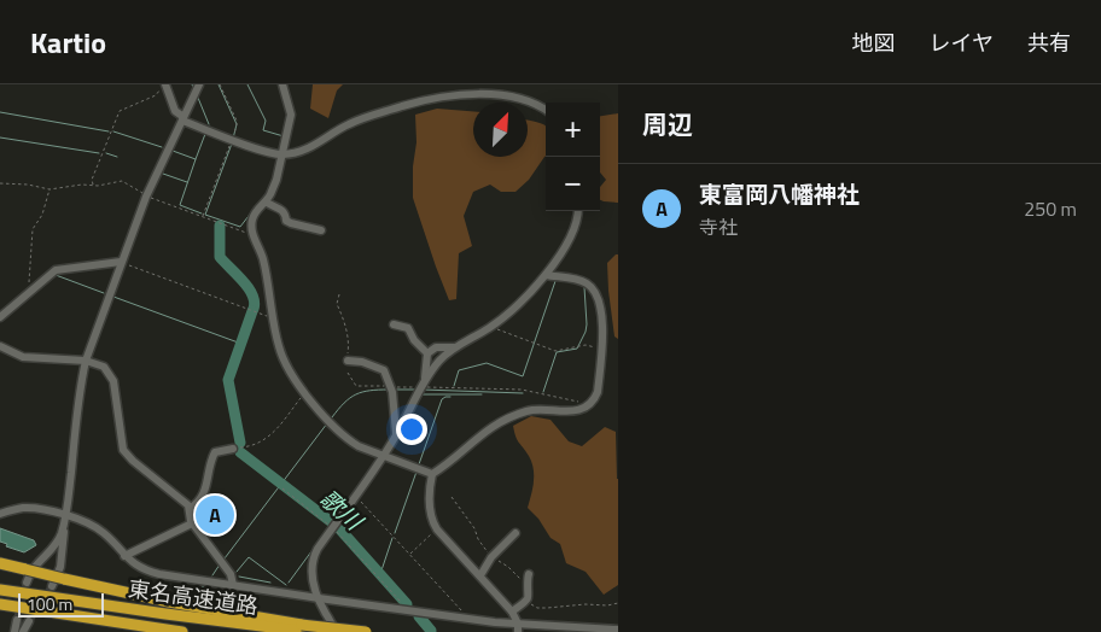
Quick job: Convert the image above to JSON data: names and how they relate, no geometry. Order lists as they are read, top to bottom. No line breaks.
{"streets":{"highway":["東名高速道路"]},"water":["歌川"],"scale_bar":"100 m","north":"top right","page":{"header":"Kartio","nav":["地図","レイヤ","共有"],"heading":"周辺","map_buttons":["+","−"],"list":[{"mark":"A","name":"東富岡八幡神社","note":"寺社","value":"250 m"}],"pins":"A","scale":"100 m"}}
